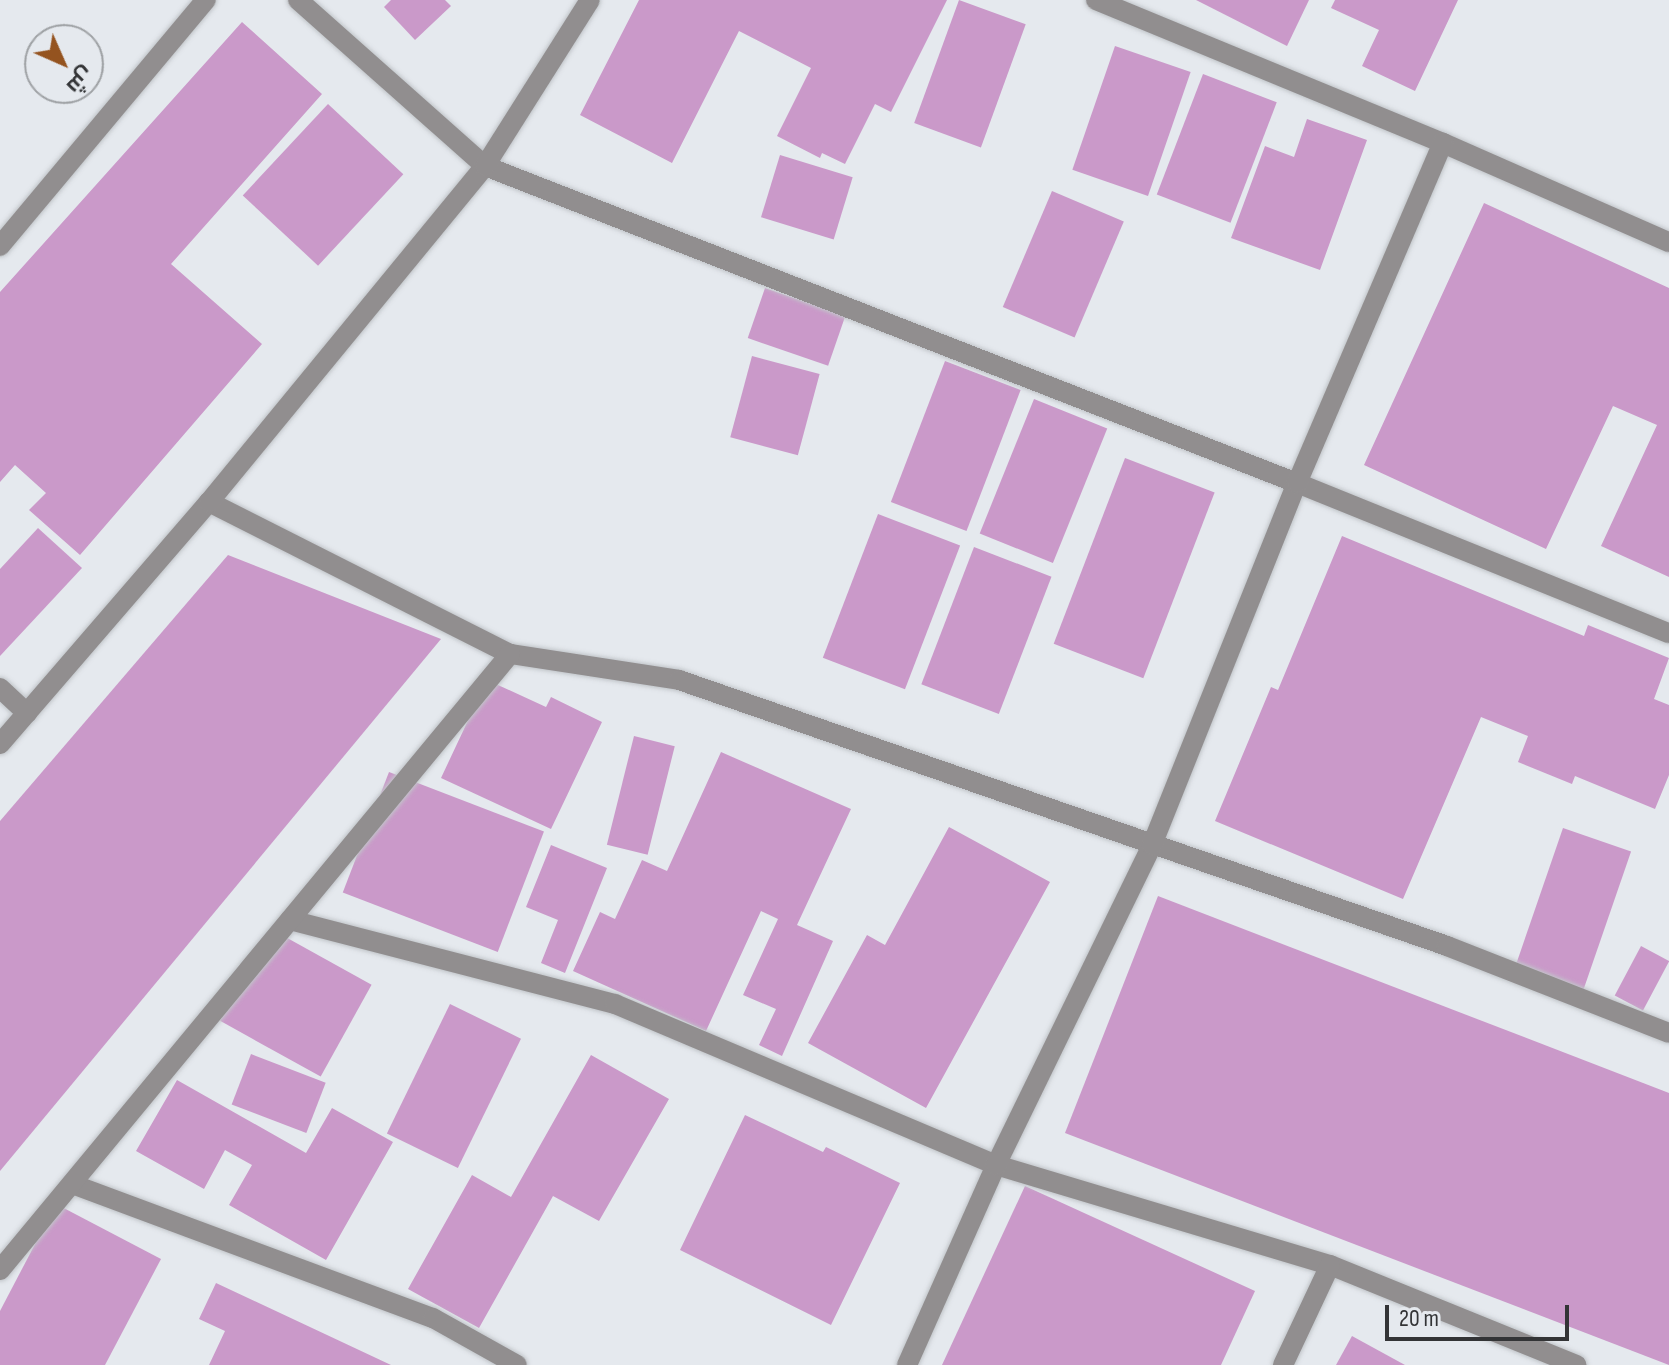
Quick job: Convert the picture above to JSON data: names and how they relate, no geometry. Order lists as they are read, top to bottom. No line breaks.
{"scale_bar":"20 m","north":"bottom right"}
